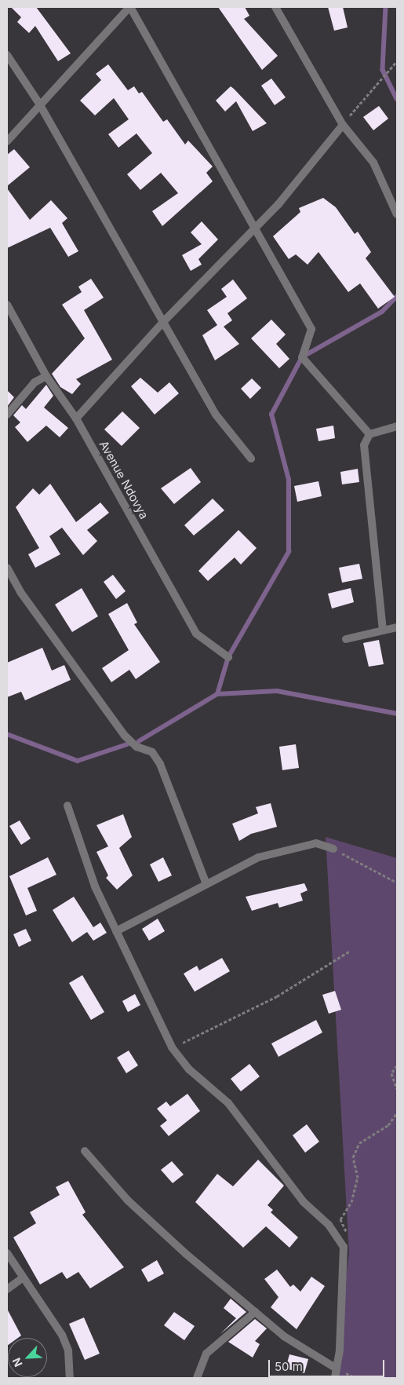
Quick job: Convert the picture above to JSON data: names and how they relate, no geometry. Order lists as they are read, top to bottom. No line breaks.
{"streets":{"street":["Avenue Ndovya"]},"scale_bar":"50 m","north":"bottom left"}
